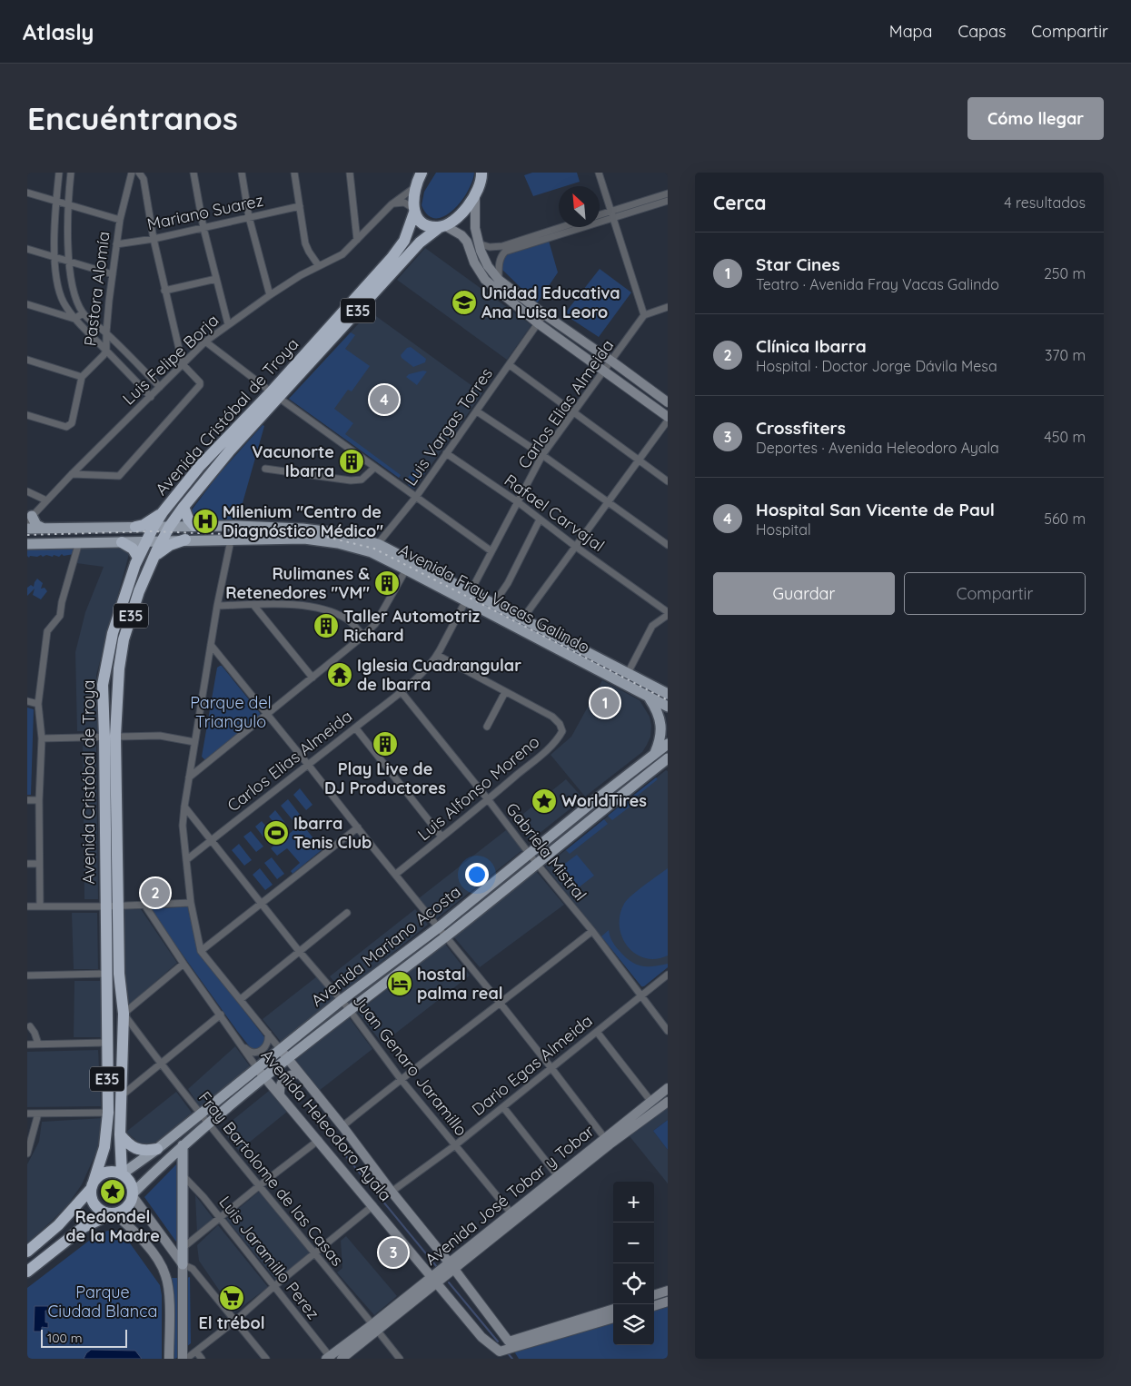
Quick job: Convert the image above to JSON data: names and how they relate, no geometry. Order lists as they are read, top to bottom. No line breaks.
{"streets":{"highway":["E35","Avenida Cristóbal de Troya"],"main road":["Avenida Fray Vacas Galindo","Avenida Mariano Acosta","Avenida Heleodoro Ayala","Avenida José Tobar y Tobar"],"street":["Mariano Suarez","Pastora Alomía","Luis Felipe Borja","Carlos Elias Almeida","Luis Vargas Torres","Rafael Carvajal","Luis Alfonso Moreno","Gabriela Mistral","Juan Genaro Jaramillo","Dario Egas Almeida","Fray Bartolome de las Casas","Luis Jaramillo Perez"]},"crossings":[["Mariano Suarez","Pastora Alomía"],["E35","Luis Felipe Borja"],["E35","Avenida Cristóbal de Troya"],["E35","Avenida Mariano Acosta"],["Carlos Elias Almeida","Rafael Carvajal"],["Carlos Elias Almeida","Avenida Fray Vacas Galindo"],["Carlos Elias Almeida","Gabriela Mistral"],["Carlos Elias Almeida","Juan Genaro Jaramillo"],["Carlos Elias Almeida","Avenida Heleodoro Ayala"],["Avenida Cristóbal de Troya","Avenida Fray Vacas Galindo"],["Avenida Cristóbal de Troya","Avenida Mariano Acosta"],["Avenida Cristóbal de Troya","Fray Bartolome de las Casas"],["Luis Vargas Torres","Rafael Carvajal"],["Luis Vargas Torres","Avenida Fray Vacas Galindo"],["Avenida Fray Vacas Galindo","Avenida Heleodoro Ayala"],["Luis Alfonso Moreno","Gabriela Mistral"],["Gabriela Mistral","Avenida Mariano Acosta"],["Gabriela Mistral","Dario Egas Almeida"],["Avenida Mariano Acosta","Juan Genaro Jaramillo"],["Avenida Mariano Acosta","Avenida Heleodoro Ayala"],["Avenida Mariano Acosta","Fray Bartolome de las Casas"],["Juan Genaro Jaramillo","Dario Egas Almeida"],["Juan Genaro Jaramillo","Avenida Heleodoro Ayala"],["Juan Genaro Jaramillo","Avenida José Tobar y Tobar"],["Dario Egas Almeida","Avenida Heleodoro Ayala"],["Avenida Heleodoro Ayala","Avenida José Tobar y Tobar"],["Fray Bartolome de las Casas","Avenida José Tobar y Tobar"],["Avenida José Tobar y Tobar","Luis Jaramillo Perez"]],"parks":["Parque del Triangulo","Parque Ciudad Blanca"],"places":{"school or university":["Unidad Educativa Ana Luisa Leoro"],"building":["Vacunorte Ibarra","Rulimanes & Retenedores \"VM\"","Taller Automotriz Richard","Play Live de DJ Productores"],"hospital":["Milenium \"Centro de Diagnóstico Médico\""],"temple":["Iglesia Cuadrangular de Ibarra"],"place":["WorldTires","Redondel de la Madre"],"sports":["Ibarra Tenis Club"],"hotel":["hostal palma real"],"supermarket":["El trébol"]},"scale_bar":"100 m","north":"top left","page":{"header":"Atlasly","nav":["Mapa","Capas","Compartir"],"buttons":["Cómo llegar",["Guardar","Compartir"]],"title":"Encuéntranos","heading":["Cerca","4 resultados"],"list":[{"mark":"1","name":"Star Cines","note":"Teatro · Avenida Fray Vacas Galindo","value":"250 m"},{"mark":"2","name":"Clínica Ibarra","note":"Hospital · Doctor Jorge Dávila Mesa","value":"370 m"},{"mark":"3","name":"Crossfiters","note":"Deportes · Avenida Heleodoro Ayala","value":"450 m"},{"mark":"4","name":"Hospital San Vicente de Paul","note":"Hospital","value":"560 m"}],"pins":["4","1","2","3"],"map_buttons":["+","−"],"scale":"100 m"}}
